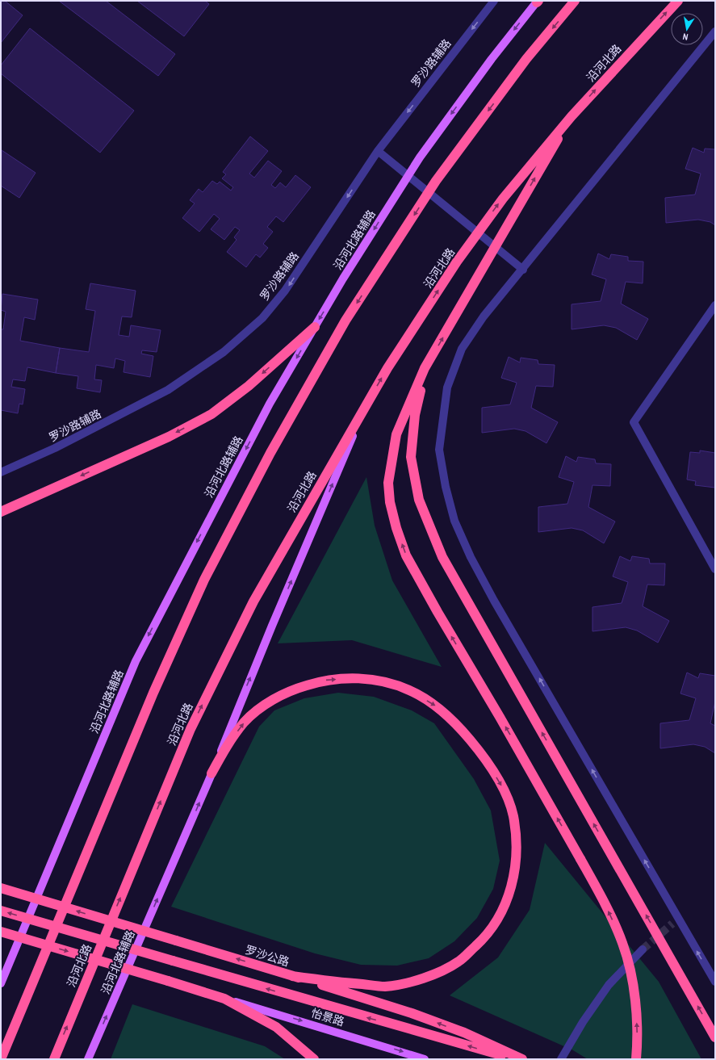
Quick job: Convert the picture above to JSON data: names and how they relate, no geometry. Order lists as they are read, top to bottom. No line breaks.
{"streets":{"highway":["沿河北路","罗沙公路"],"main road":["沿河北路辅路","怡景路"],"street":["罗沙路辅路"]},"crossings":[["沿河北路","沿河北路辅路"]],"one_way":["罗沙路辅路","怡景路"],"north":"bottom"}
